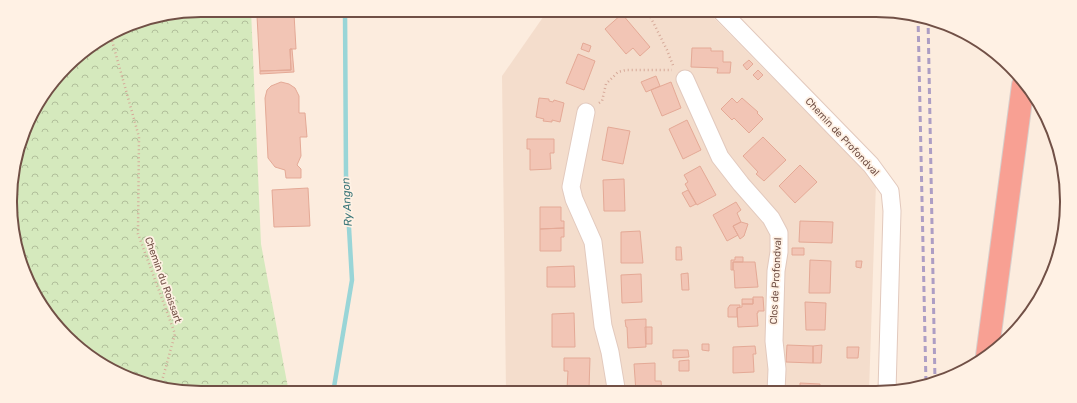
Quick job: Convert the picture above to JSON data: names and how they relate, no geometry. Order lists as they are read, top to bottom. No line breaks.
{"streets":{"street":["Chemin de Profondval","Clos de Profondval"],"path":["Chemin du Roissart"]},"water":["Ry Angon"]}
